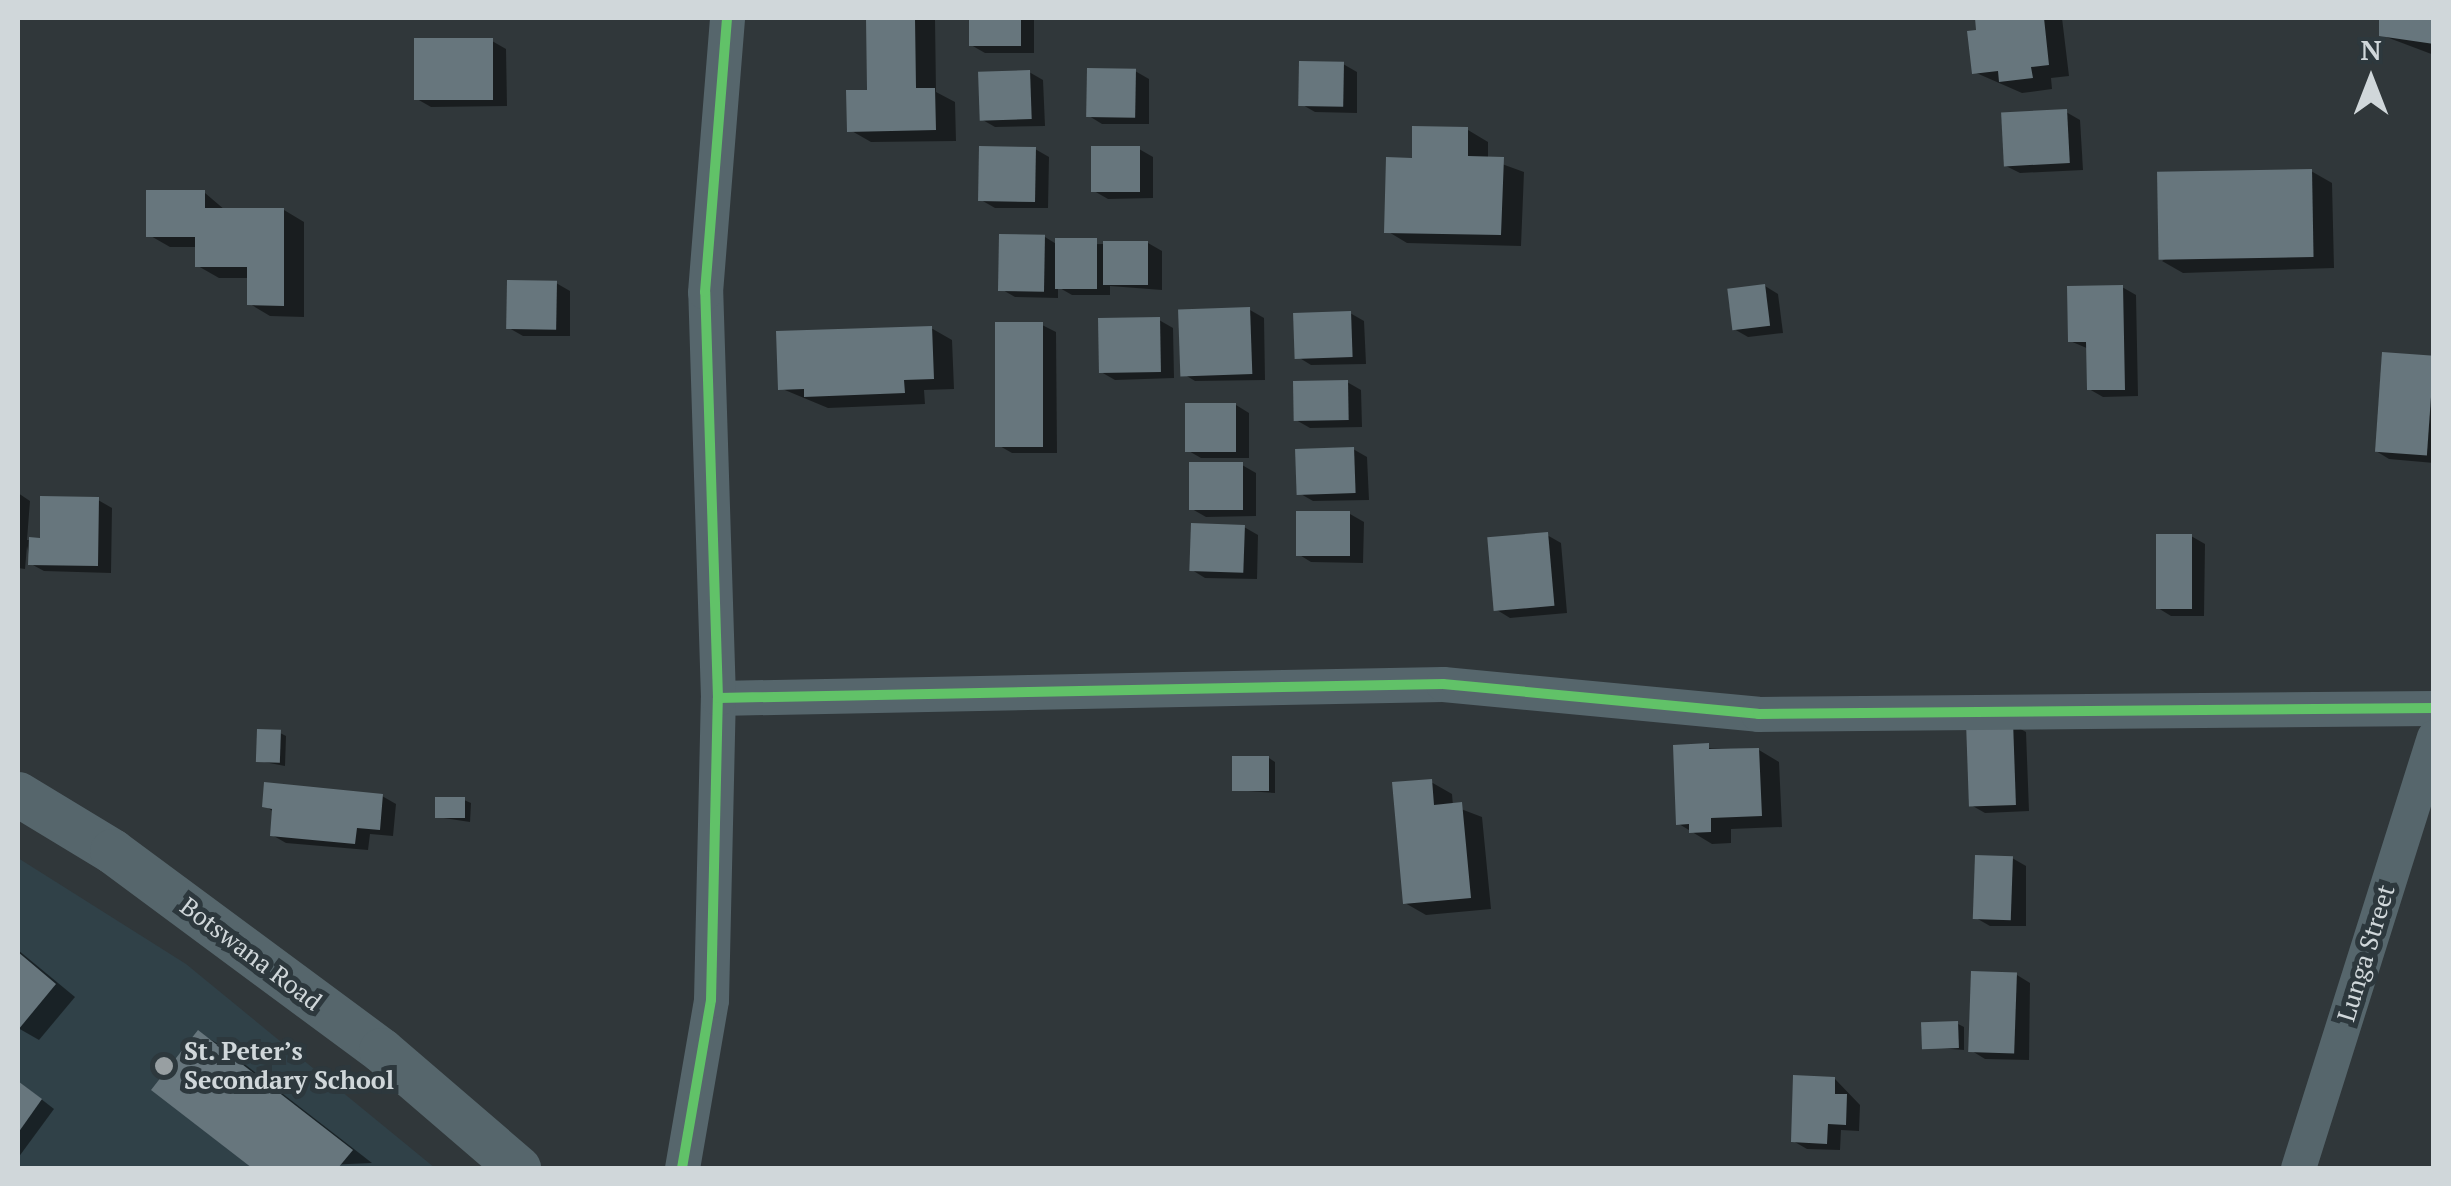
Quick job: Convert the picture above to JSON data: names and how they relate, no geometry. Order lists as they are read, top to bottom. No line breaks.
{"streets":{"street":["Lunga Street","Botswana Road"]},"places":["St. Peter’s Secondary School"],"north":"top"}
